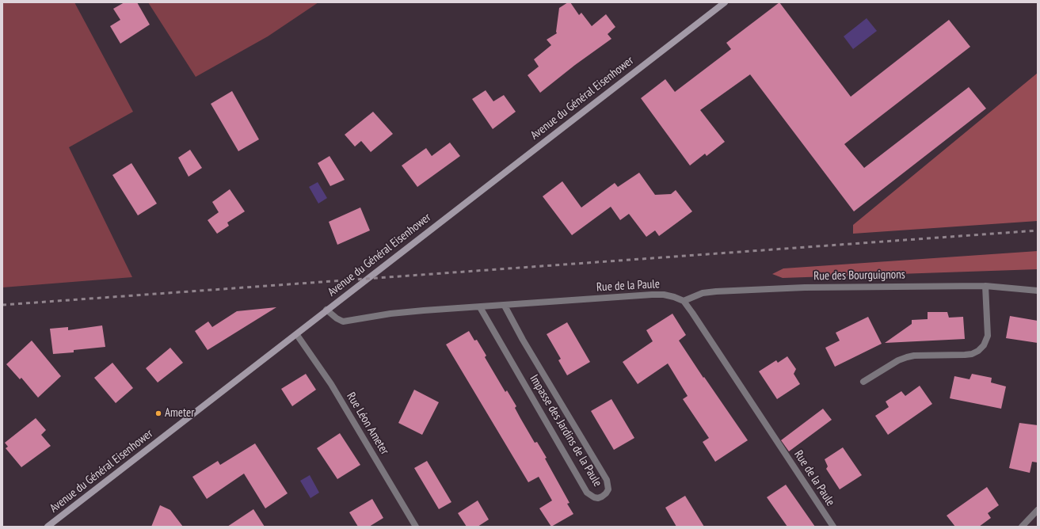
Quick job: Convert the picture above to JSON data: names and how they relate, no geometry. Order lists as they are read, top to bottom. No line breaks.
{"streets":{"main road":["Avenue du Général Eisenhower"],"street":["Rue des Bourguignons","Rue de la Paule","Rue Léon Ameter","Impasse des Jardins de la Paule"]},"crossings":[["Avenue du Général Eisenhower","Rue de la Paule"],["Avenue du Général Eisenhower","Rue Léon Ameter"],["Rue des Bourguignons","Rue de la Paule"],["Rue de la Paule","Impasse des Jardins de la Paule"]],"places":["Ameter"]}
